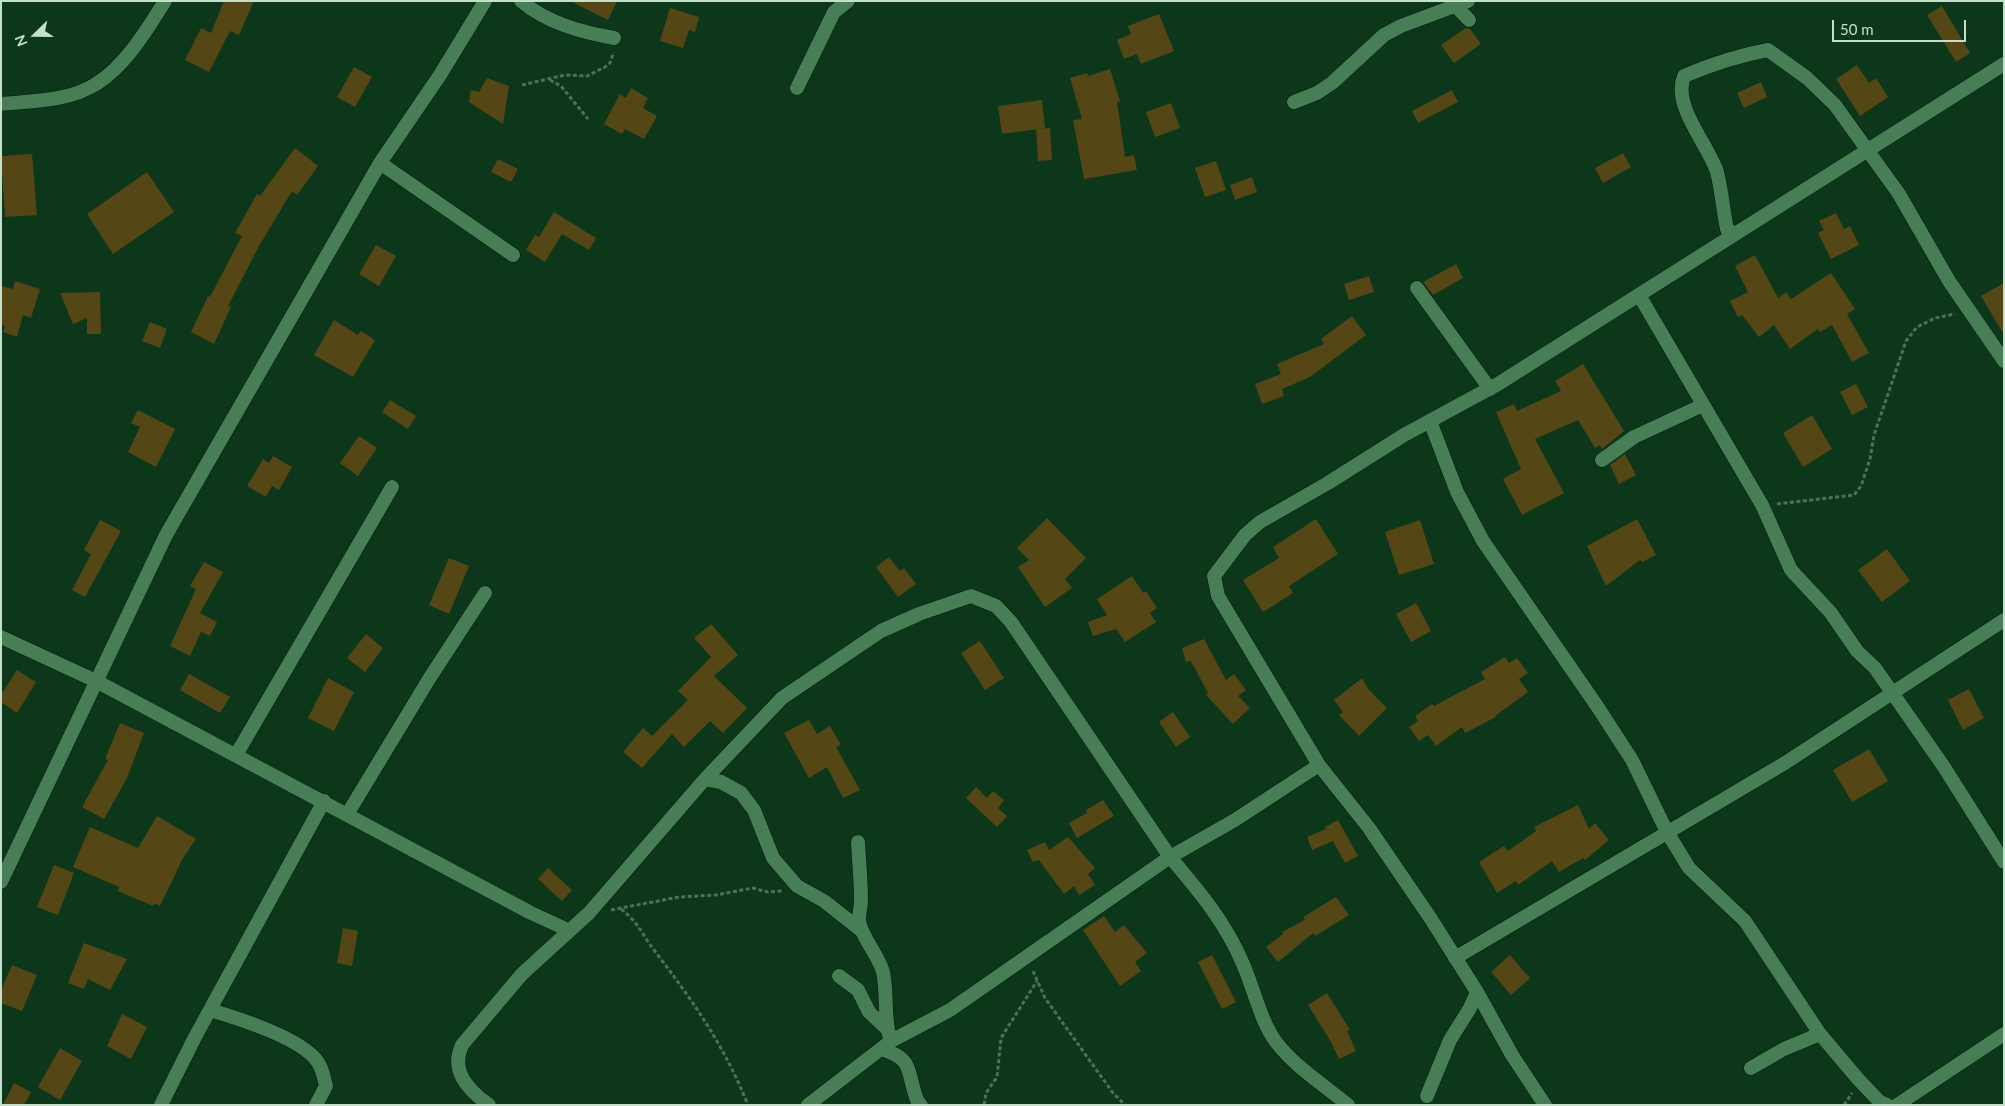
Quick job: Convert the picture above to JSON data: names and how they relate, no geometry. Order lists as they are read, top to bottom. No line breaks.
{"scale_bar":"50 m","north":"left"}
